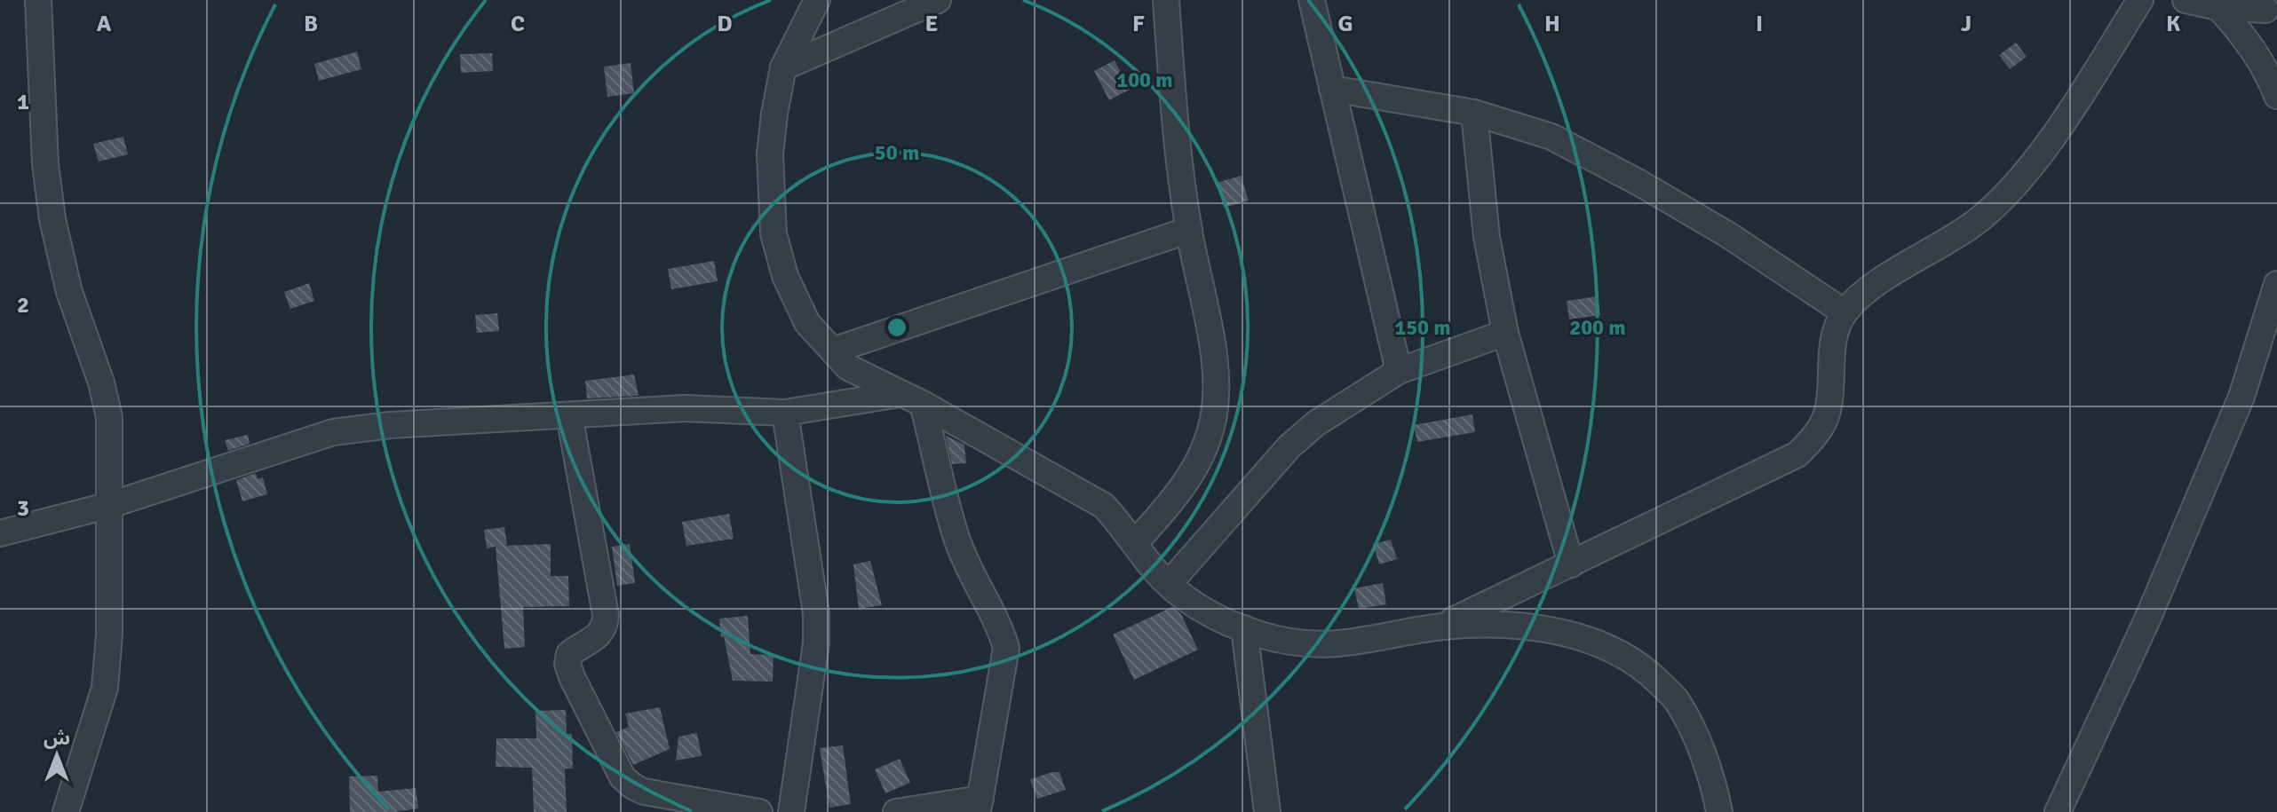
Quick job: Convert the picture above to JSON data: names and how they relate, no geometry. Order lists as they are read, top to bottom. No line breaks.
{"north":"top","grid":{"columns":["A","B","C","D","E","F","G","H","I","J","K"],"rows":["1","2","3"]},"rings":["100 m","50 m","150 m","200 m"]}
